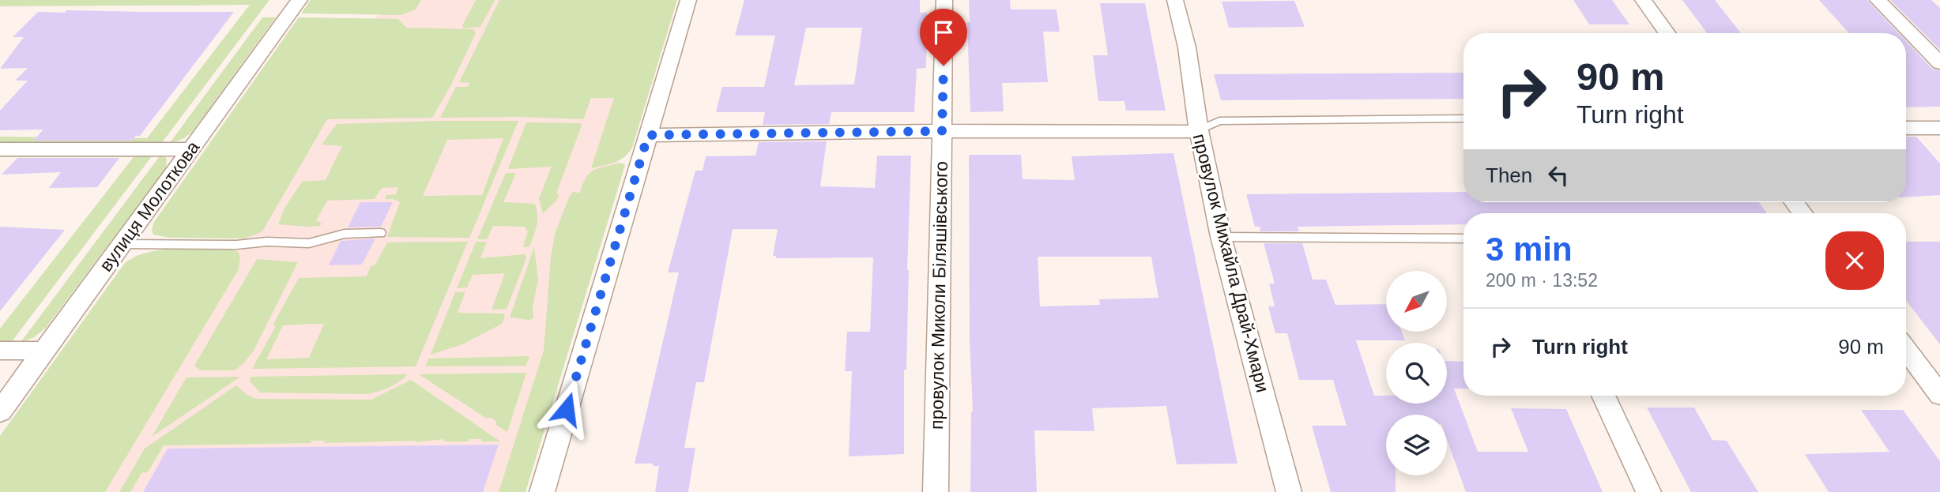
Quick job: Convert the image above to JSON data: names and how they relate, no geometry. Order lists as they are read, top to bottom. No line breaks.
{"streets":{"street":["вулиця Молоткова","провулок Михайла Драй-Хмари","провулок Миколи Біляшівського"]},"north":"bottom left","page":{"turn":["90 m","Turn right"],"then":"Then","heading":["3 min","200 m · 13:52"],"list":[{"name":"Turn right","value":"90 m"}]}}
